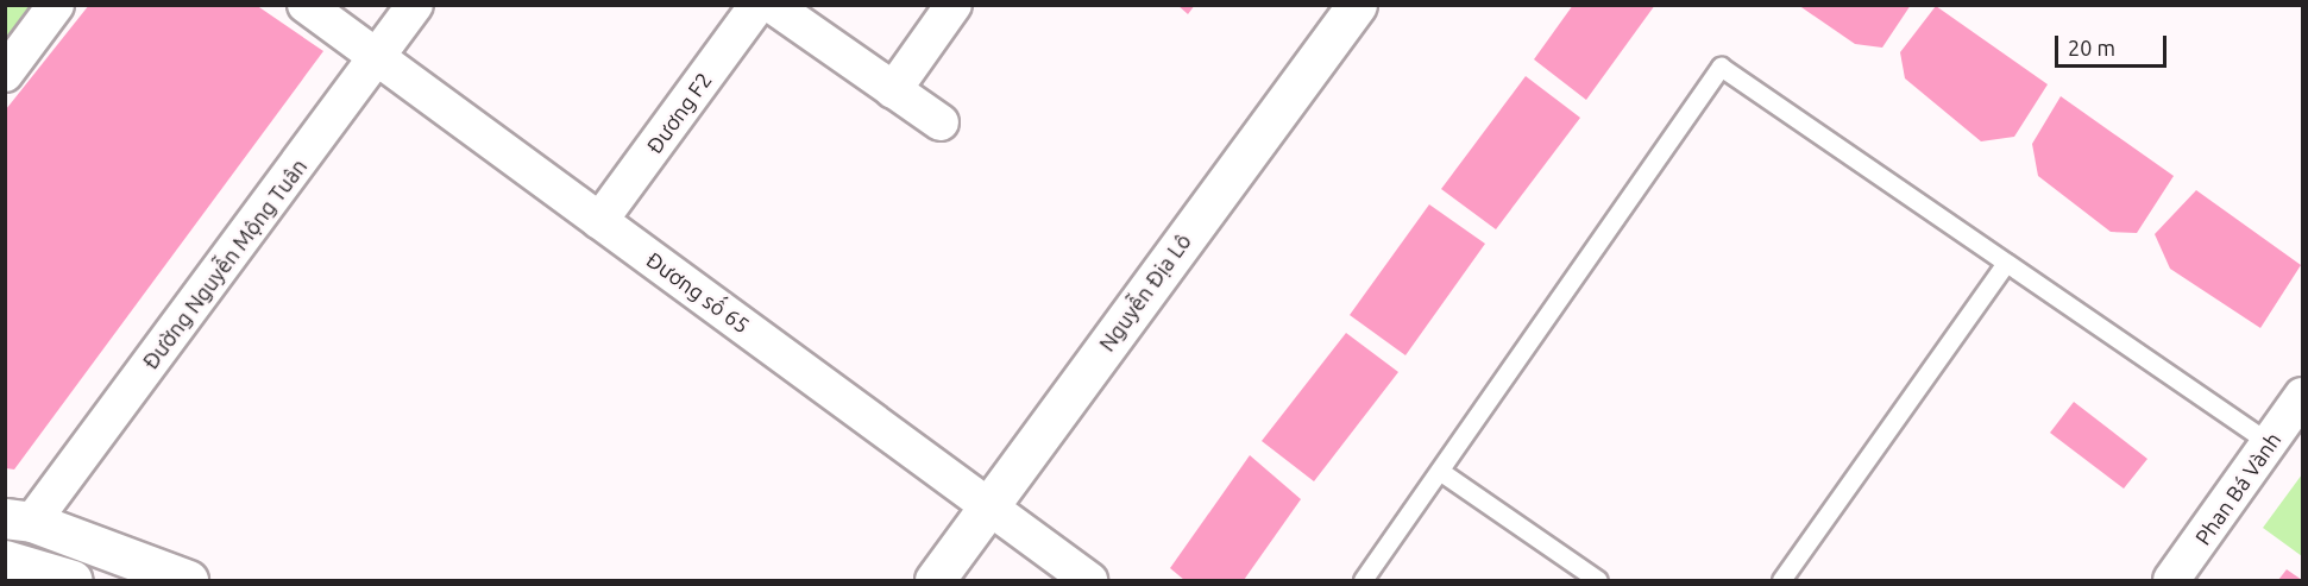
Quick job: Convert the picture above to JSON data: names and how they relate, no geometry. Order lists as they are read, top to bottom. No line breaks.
{"streets":{"street":["Đương F2","Đường Nguyễn Mộng Tuân","Đương số 65","Nguyễn Địa Lô","Phan Bá Vành"]},"crossings":[["Đương F2","Đương số 65"],["Đường Nguyễn Mộng Tuân","Đương số 65"],["Đương số 65","Nguyễn Địa Lô"]],"scale_bar":"20 m"}
